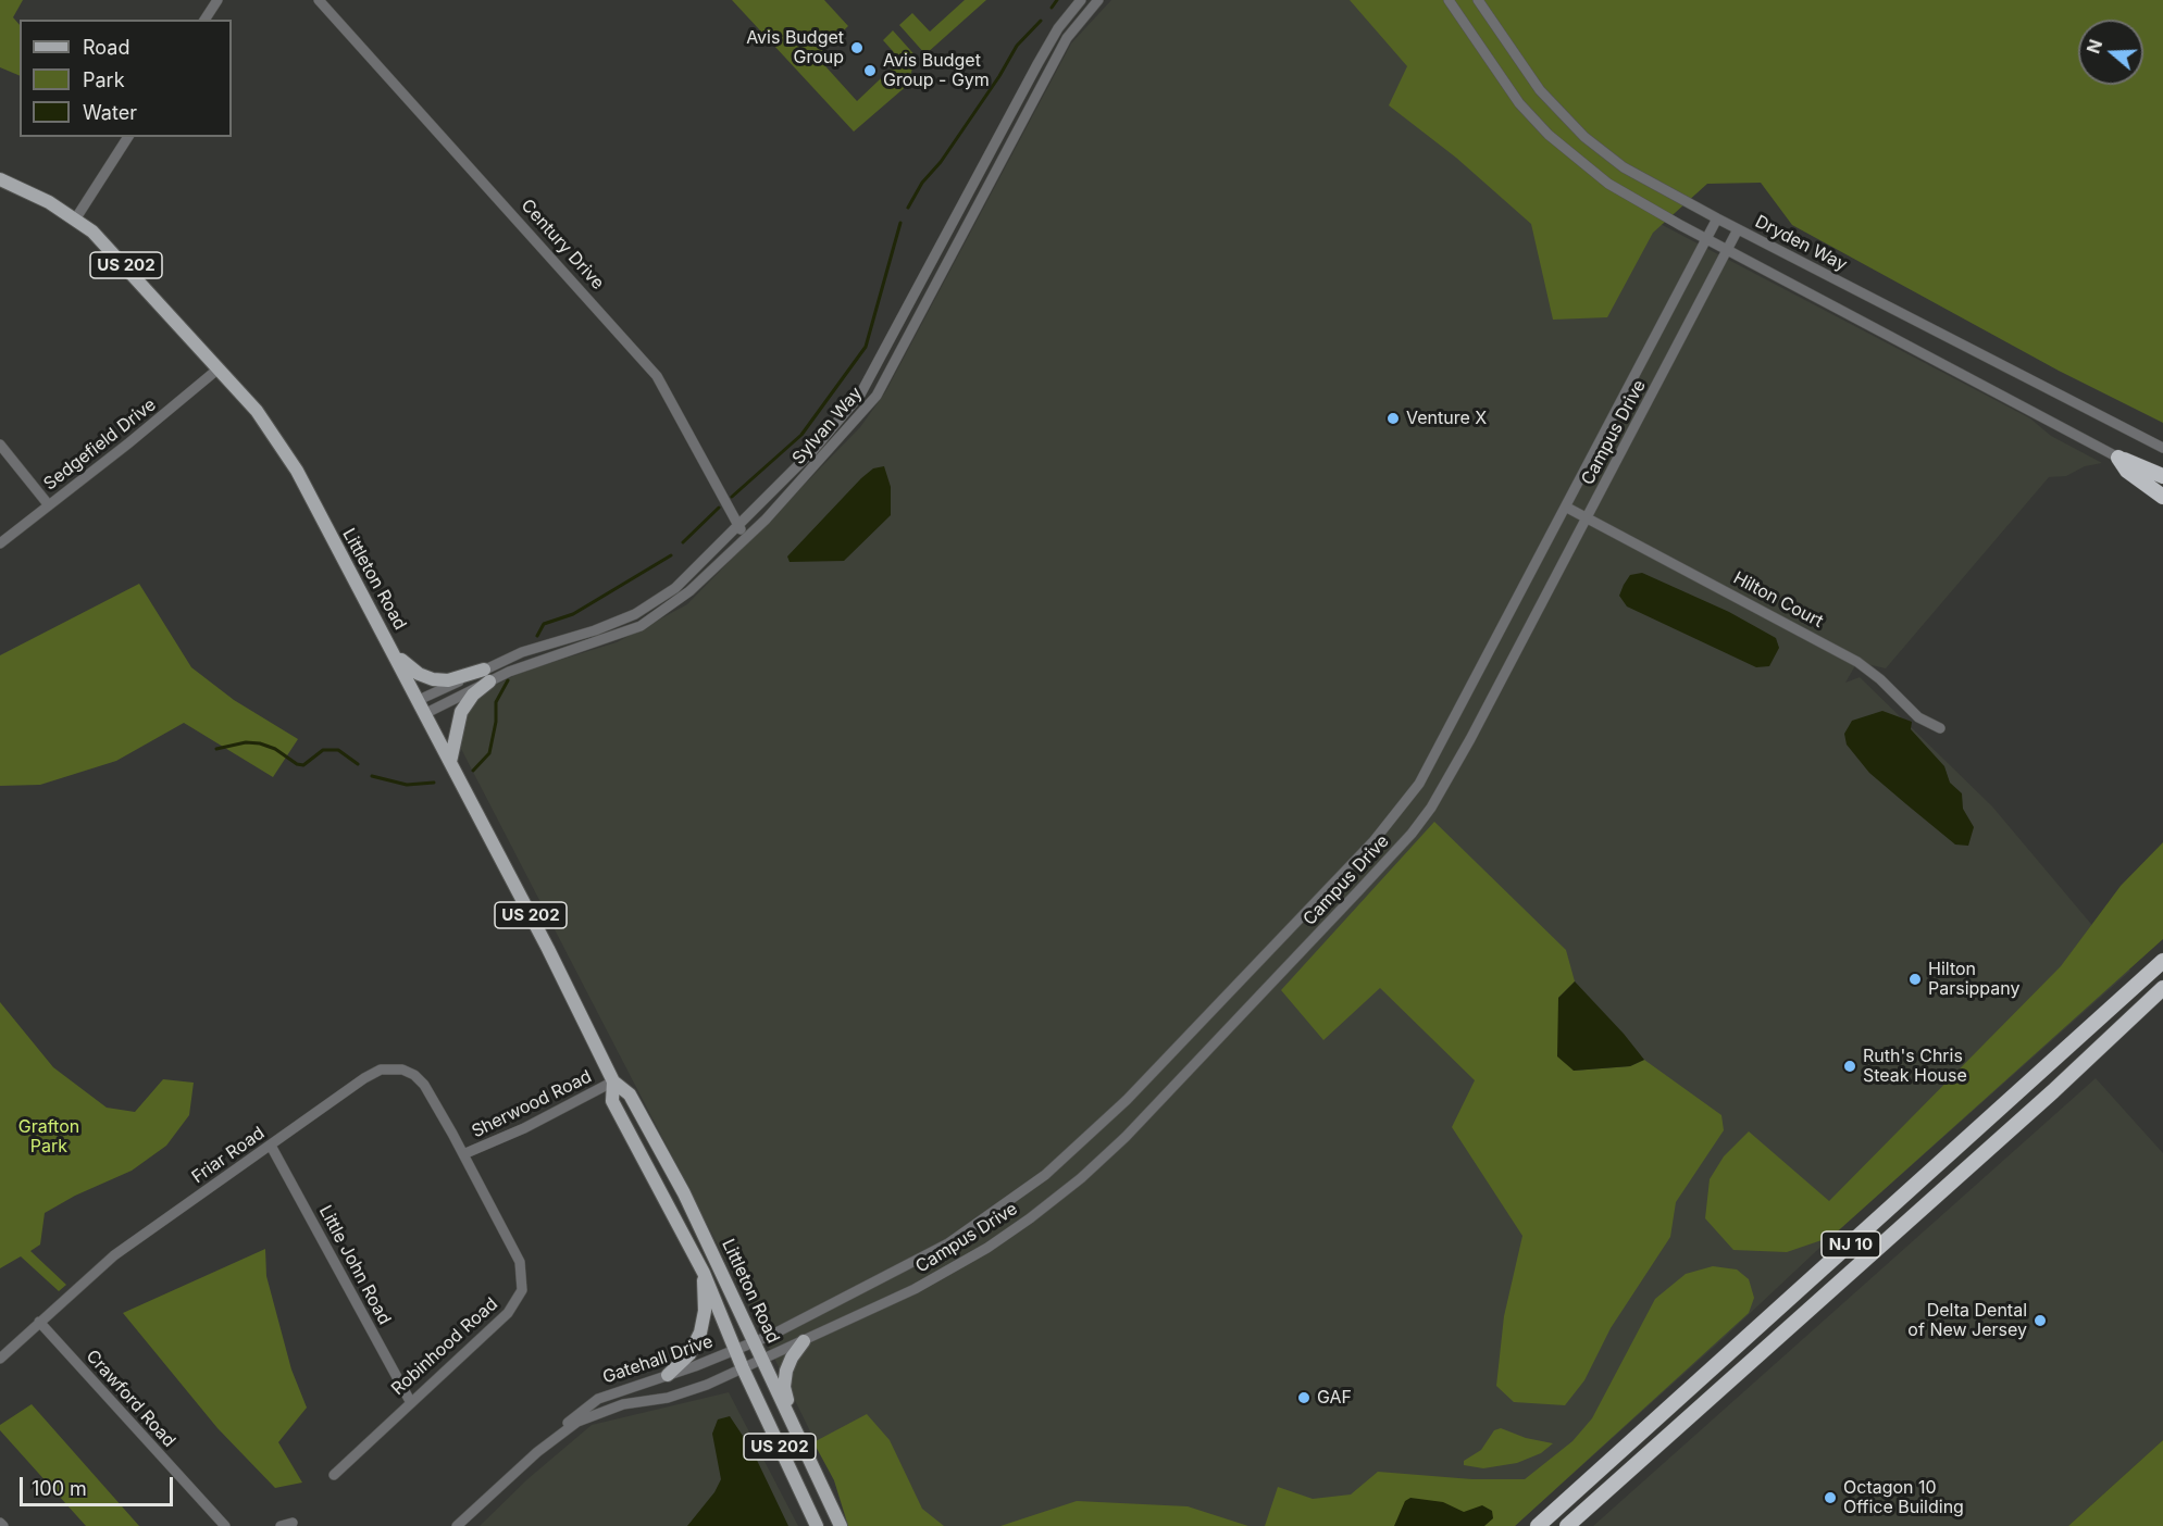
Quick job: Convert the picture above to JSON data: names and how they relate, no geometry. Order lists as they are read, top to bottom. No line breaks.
{"streets":{"highway":["NJ 10"],"main road":["US 202","Littleton Road"],"street":["Dryden Way","Century Drive","Sylvan Way","Campus Drive","Sedgefield Drive","Hilton Court","Sherwood Road","Friar Road","Little John Road","Robinhood Road","Gatehall Drive","Crawford Road"]},"crossings":[["Dryden Way","Campus Drive"],["Century Drive","Sylvan Way"],["Sylvan Way","Littleton Road"],["Campus Drive","Littleton Road"],["Campus Drive","Hilton Court"],["Campus Drive","Gatehall Drive"],["Sedgefield Drive","Littleton Road"],["Littleton Road","Sherwood Road"],["Littleton Road","Gatehall Drive"],["Sherwood Road","Friar Road"],["Sherwood Road","Robinhood Road"],["Friar Road","Little John Road"],["Friar Road","Robinhood Road"],["Friar Road","Crawford Road"],["Little John Road","Robinhood Road"]],"parks":["Grafton Park"],"places":["Avis Budget Group","Avis Budget Group - Gym","Venture X","Hilton Parsippany","Ruth's Chris Steak House","Delta Dental of New Jersey","GAF","Octagon 10 Office Building"],"legend":["Road","Park","Water"],"scale_bar":"100 m","north":"left"}
